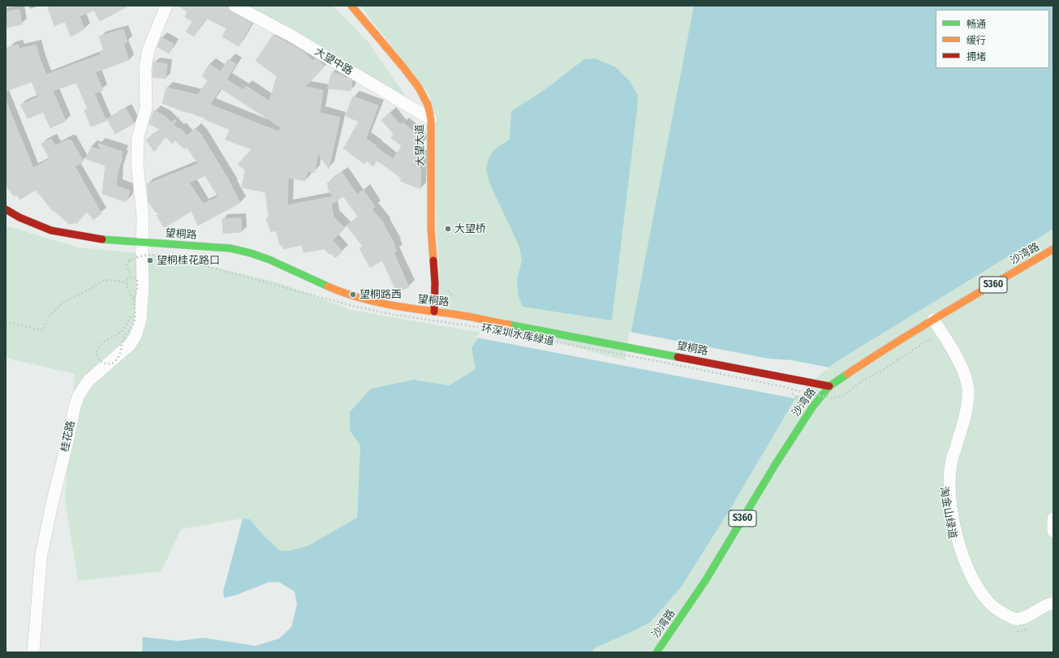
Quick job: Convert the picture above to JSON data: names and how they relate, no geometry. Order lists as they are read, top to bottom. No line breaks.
{"streets":{"main road":["大望大道","望桐路","沙湾路","S360"],"street":["大望中路","桂花路","淘金山绿道"],"path":["环深圳水库緑道"]},"crossings":[["大望中路","大望大道"],["大望大道","望桐路"],["望桐路","沙湾路"],["望桐路","桂花路"],["沙湾路","淘金山绿道"]],"places":["大望桥","望桐桂花路口","望桐路西"],"legend":["畅通","缓行","拥堵"]}
